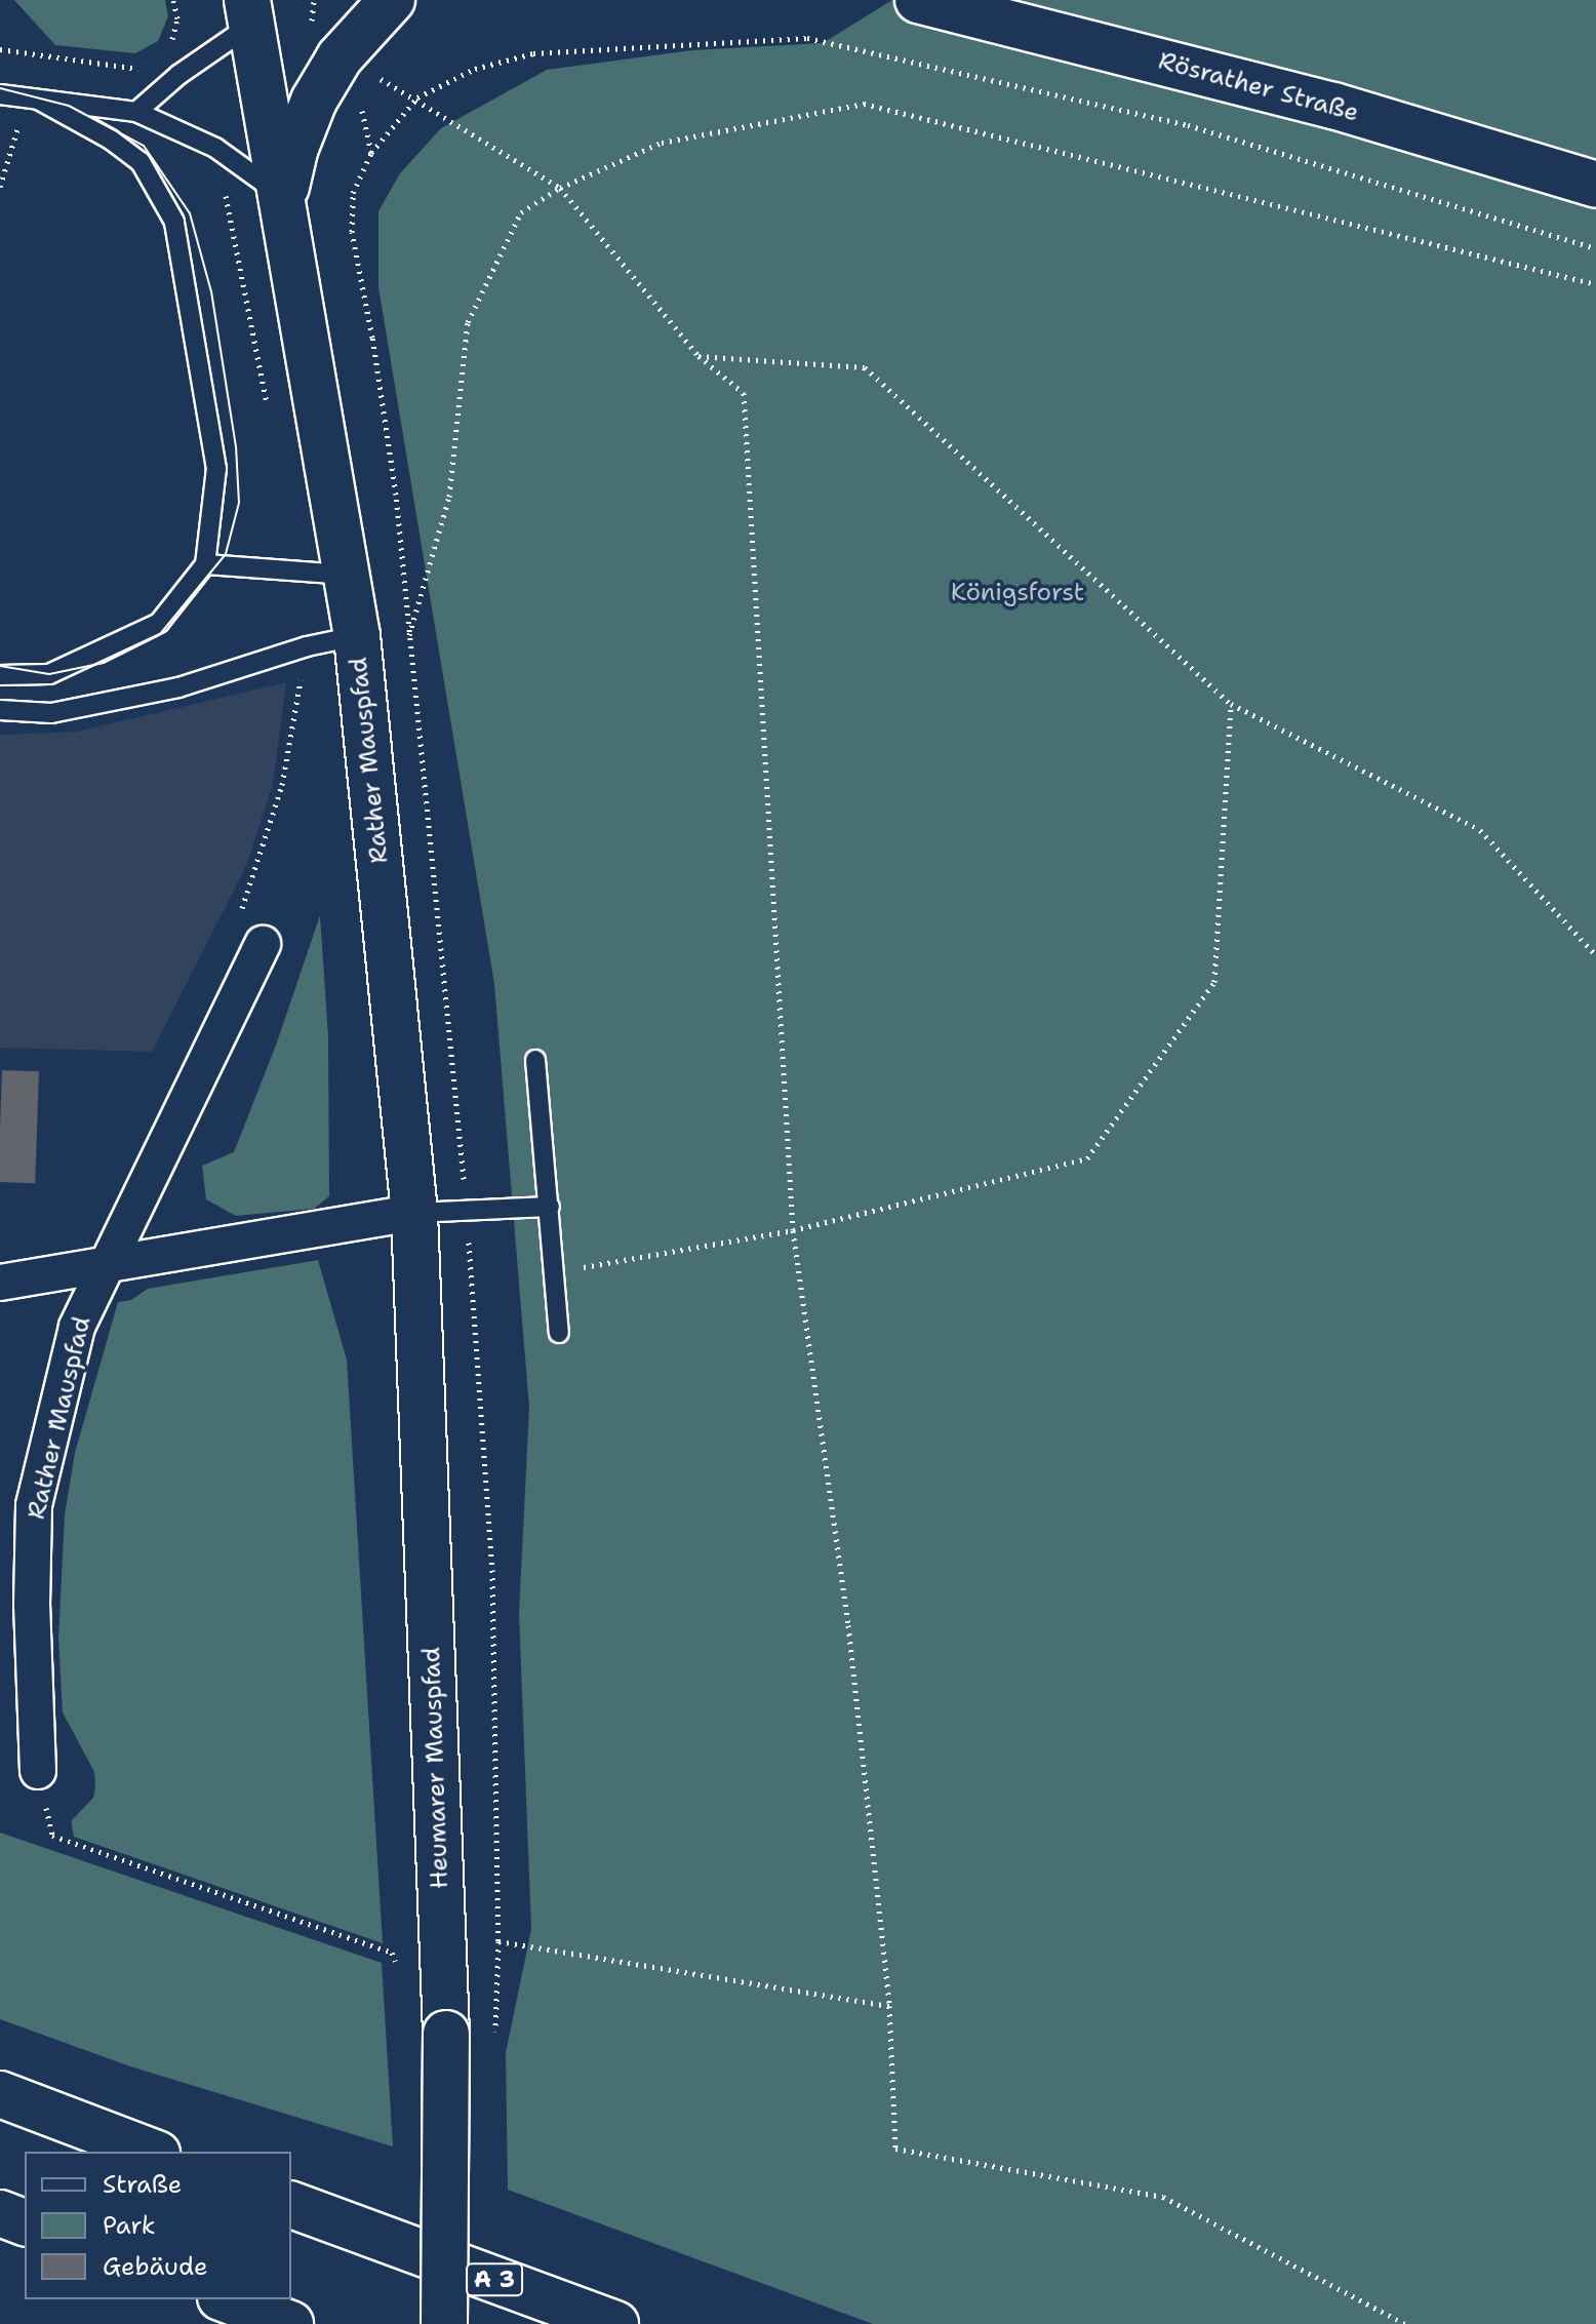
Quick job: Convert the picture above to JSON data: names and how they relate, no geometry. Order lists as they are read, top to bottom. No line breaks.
{"streets":{"main road":["Rösrather Straße","Rather Mauspfad","Heumarer Mauspfad","A 3"]},"crossings":[["Rather Mauspfad","Heumarer Mauspfad"]],"parks":["Königsforst"],"legend":["Straße","Park","Gebäude"]}
